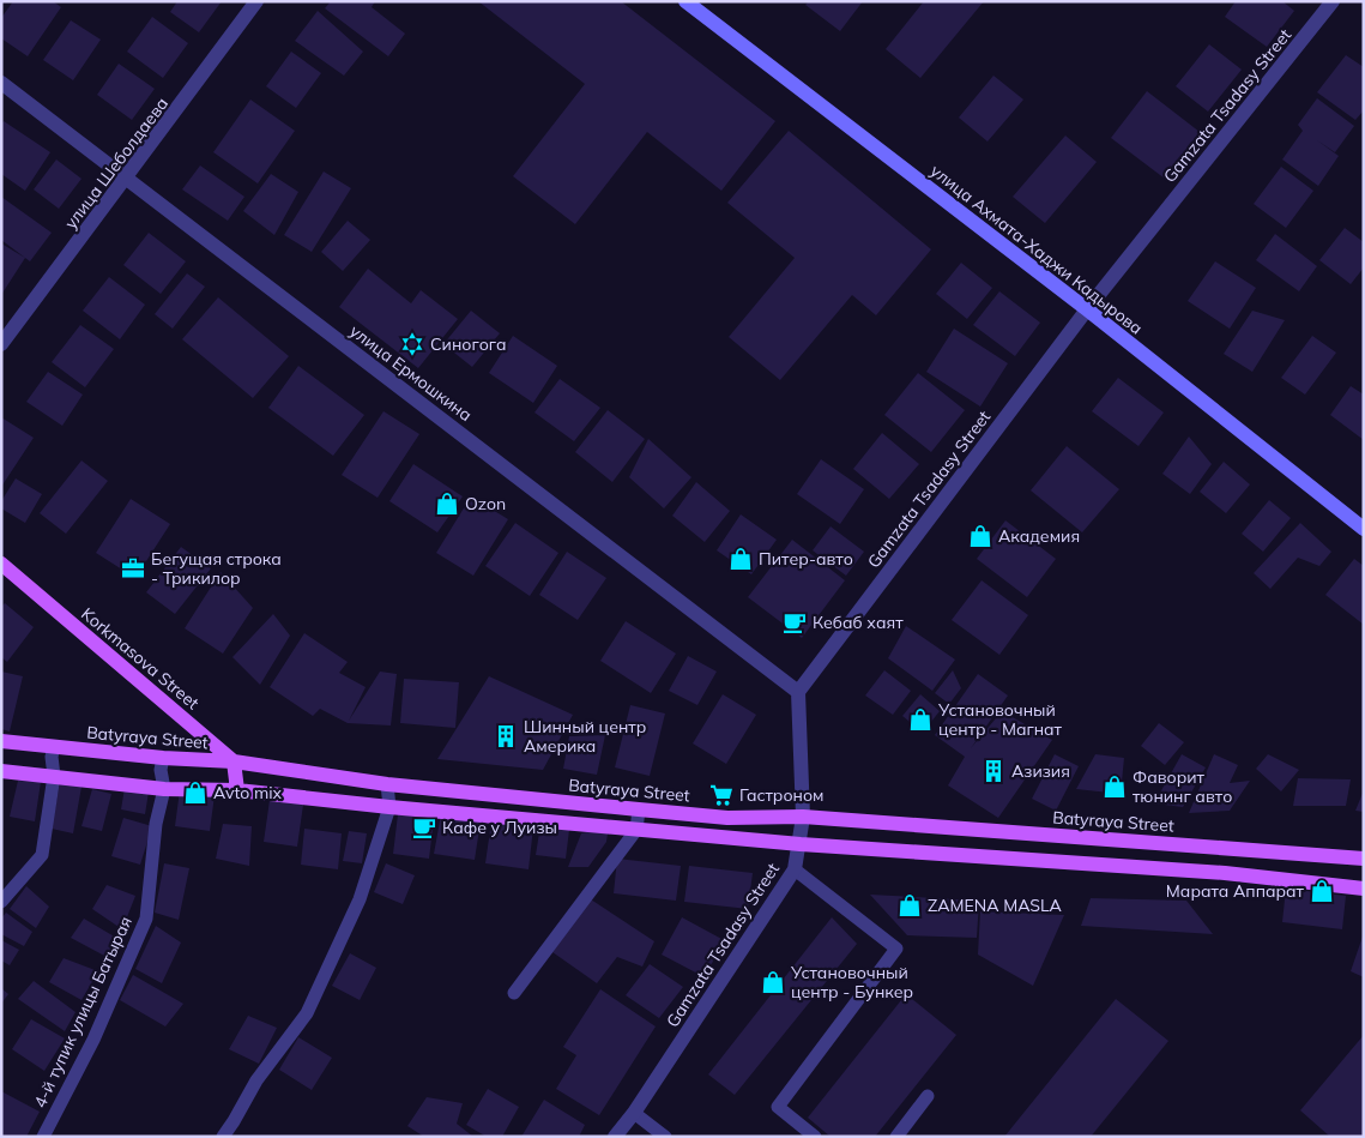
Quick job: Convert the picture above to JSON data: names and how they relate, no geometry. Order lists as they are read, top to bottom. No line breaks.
{"streets":{"main road":["улица Ахмата-Хаджи Кадырова","Korkmasova Street","Batyraya Street"],"street":["Gamzata Tsadasy Street","улица Шеболдаева","улица Ермошкина"],"lane":["4-й тупик улицы Батырая"]},"crossings":[["Gamzata Tsadasy Street","улица Ахмата-Хаджи Кадырова"],["Gamzata Tsadasy Street","улица Ермошкина"],["Gamzata Tsadasy Street","Batyraya Street"],["улица Шеболдаева","улица Ермошкина"],["Korkmasova Street","Batyraya Street"],["Batyraya Street","4-й тупик улицы Батырая"]],"places":{"synagogue":["Синогога"],"shop":["Ozon","Академия","Питер-авто","Установочный центр - Магнат","Фаворит тюнинг авто","Avto mix","Марата Аппарат","ZAMENA MASLA","Установочный центр - Бункер"],"office":["Бегущая строка - Трикилор"],"cafe":["Кебаб хаят","Кафе у Луизы"],"building":["Шинный центр Америка","Азизия"],"supermarket":["Гастроном"]}}
